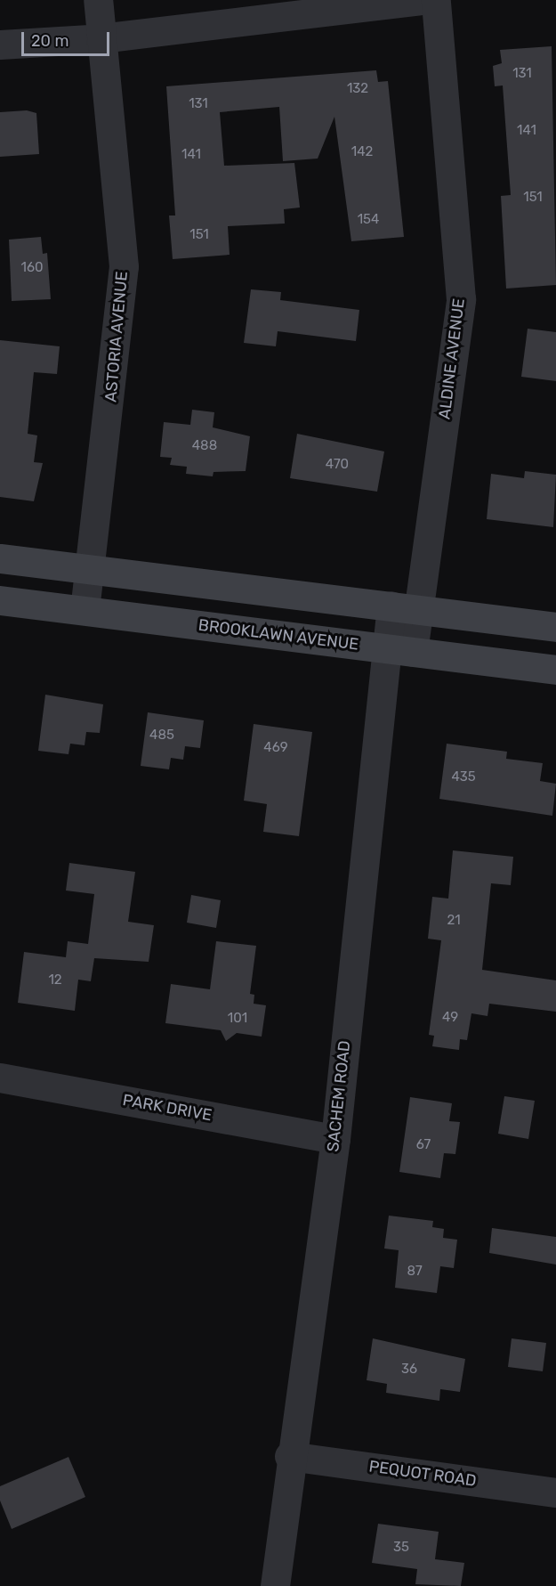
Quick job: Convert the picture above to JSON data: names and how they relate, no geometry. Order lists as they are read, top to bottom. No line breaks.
{"streets":{"main road":["BROOKLAWN AVENUE"],"street":["ASTORIA AVENUE","ALDINE AVENUE","SACHEM ROAD","PARK DRIVE","PEQUOT ROAD"]},"crossings":[["ASTORIA AVENUE","BROOKLAWN AVENUE"],["ALDINE AVENUE","SACHEM ROAD"],["BROOKLAWN AVENUE","SACHEM ROAD"],["SACHEM ROAD","PARK DRIVE"],["SACHEM ROAD","PEQUOT ROAD"]],"house_numbers":["131","132","131","141","142","141","151","154","151","160","488","470","485","469","435","21","12","49","101","67","87","36","35"],"scale_bar":"20 m"}
